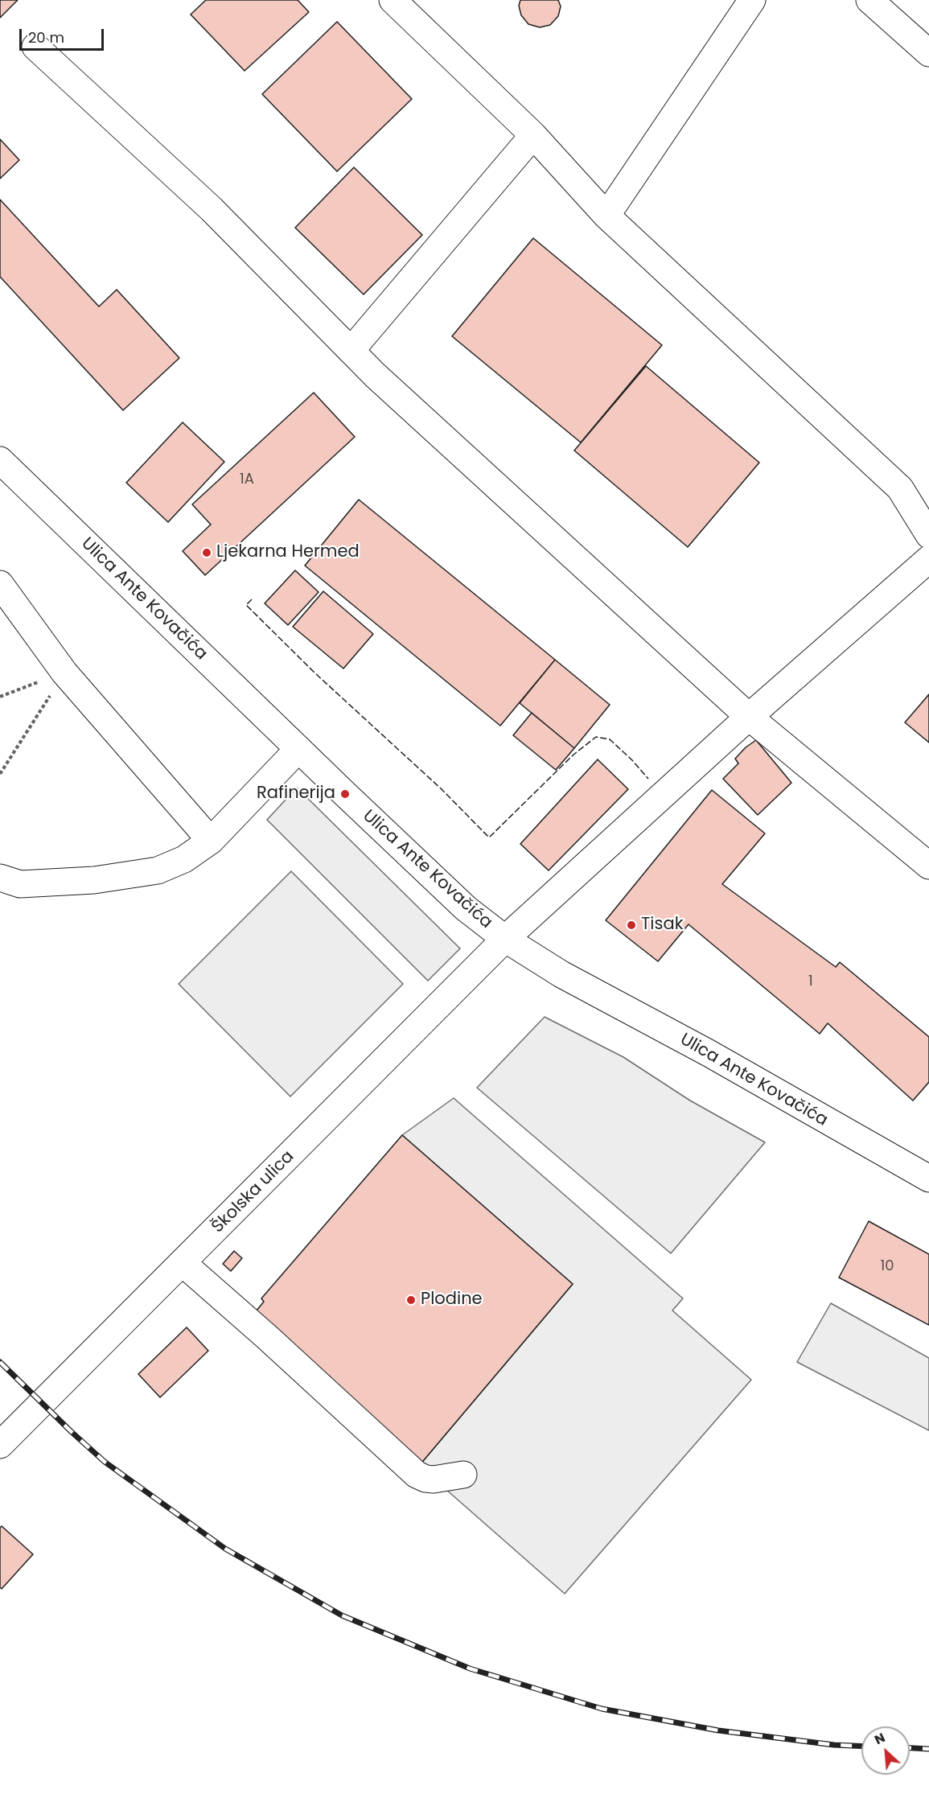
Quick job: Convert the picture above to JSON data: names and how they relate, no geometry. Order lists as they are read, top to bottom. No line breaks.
{"streets":{"main road":["Ulica Ante Kovačića","Školska ulica"]},"crossings":[["Ulica Ante Kovačića","Školska ulica"]],"places":["Ljekarna Hermed","Rafinerija","Tisak","Plodine"],"house_numbers":["1A","1","10"],"scale_bar":"20 m","north":"top left"}
